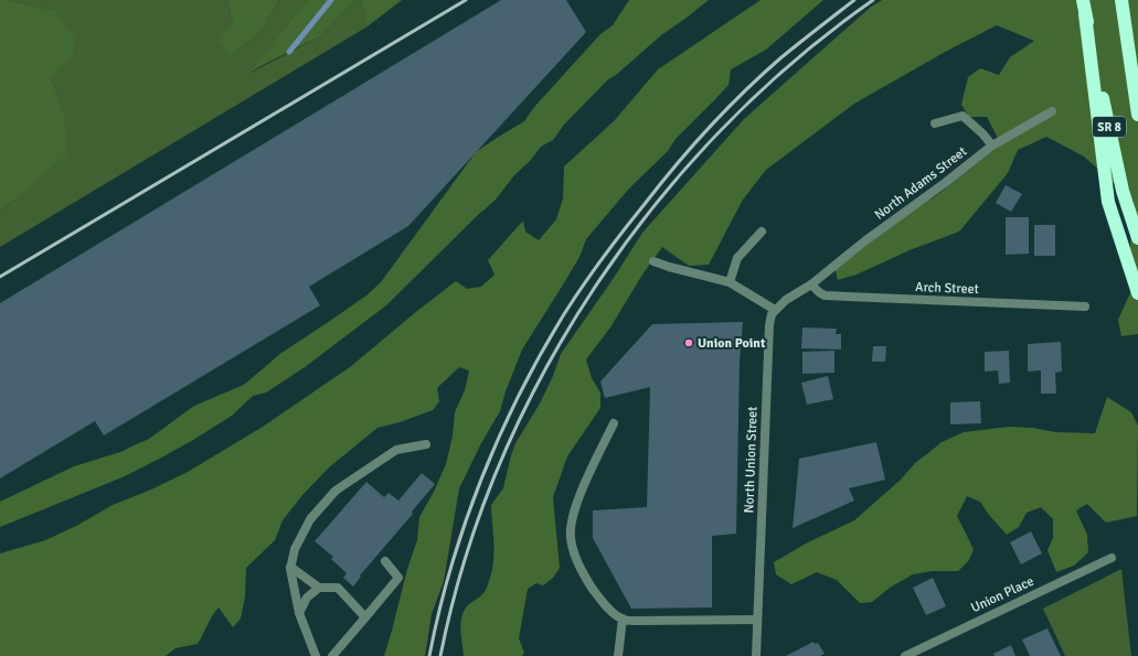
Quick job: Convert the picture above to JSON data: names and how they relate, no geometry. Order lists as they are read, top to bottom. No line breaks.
{"streets":{"highway":["SR 8"],"street":["North Adams Street","Arch Street","North Union Street","Union Place"]},"crossings":[["North Adams Street","Arch Street"]],"places":["Union Point"]}
